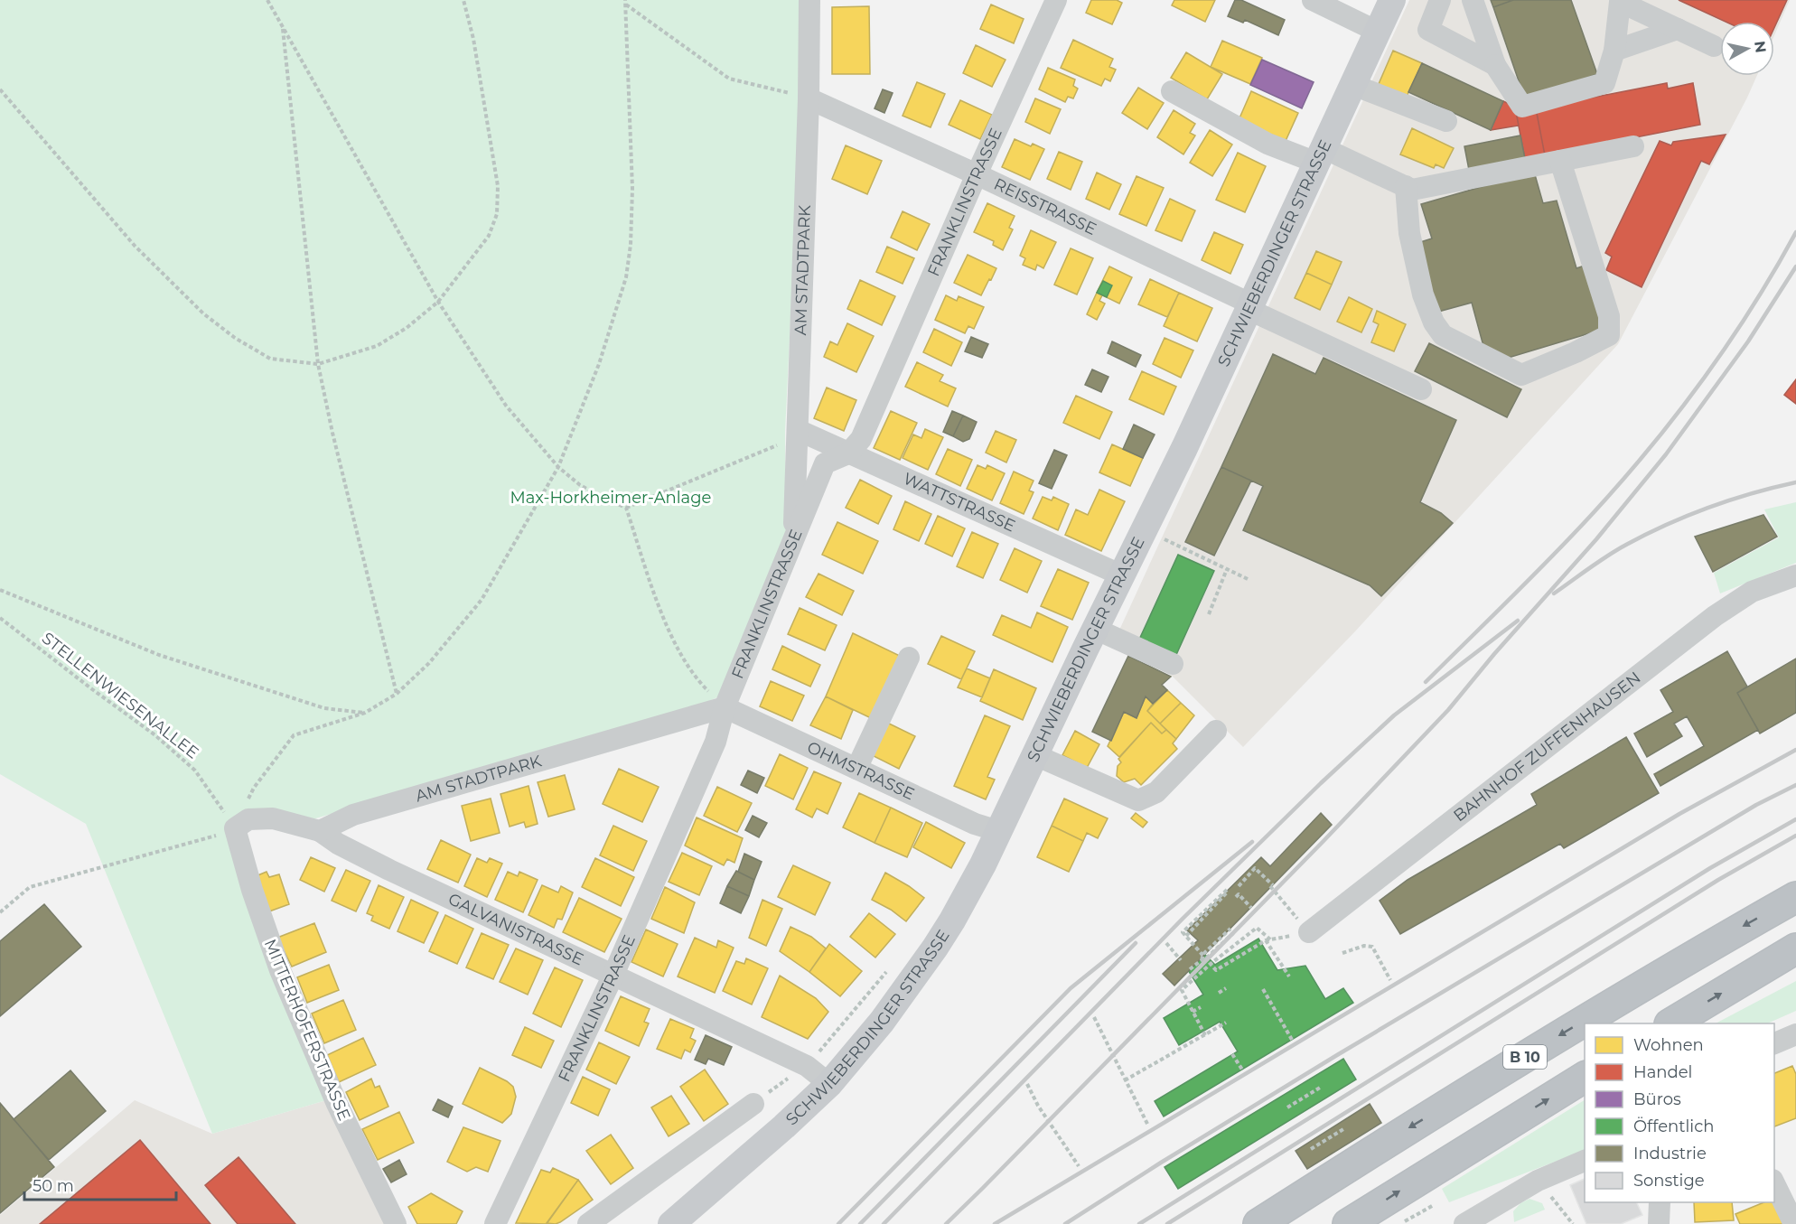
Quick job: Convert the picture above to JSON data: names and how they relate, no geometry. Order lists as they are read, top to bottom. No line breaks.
{"streets":{"highway":["B 10"],"main road":["SCHWIEBERDINGER STRASSE"],"street":["FRANKLINSTRASSE","REISSTRASSE","AM STADTPARK","WATTSTRASSE","BAHNHOF ZUFFENHAUSEN","OHMSTRASSE","GALVANISTRASSE","MITTERHOFERSTRASSE"],"path":["STELLENWIESENALLEE"]},"crossings":[["FRANKLINSTRASSE","REISSTRASSE"],["FRANKLINSTRASSE","AM STADTPARK"],["FRANKLINSTRASSE","WATTSTRASSE"],["FRANKLINSTRASSE","OHMSTRASSE"],["FRANKLINSTRASSE","GALVANISTRASSE"],["REISSTRASSE","SCHWIEBERDINGER STRASSE"],["REISSTRASSE","AM STADTPARK"],["SCHWIEBERDINGER STRASSE","WATTSTRASSE"],["SCHWIEBERDINGER STRASSE","OHMSTRASSE"],["SCHWIEBERDINGER STRASSE","GALVANISTRASSE"],["AM STADTPARK","WATTSTRASSE"],["AM STADTPARK","OHMSTRASSE"],["AM STADTPARK","GALVANISTRASSE"],["STELLENWIESENALLEE","MITTERHOFERSTRASSE"]],"parks":["Max-Horkheimer-Anlage"],"legend":["Wohnen","Handel","Büros","Öffentlich","Industrie","Sonstige"],"scale_bar":"50 m","north":"right"}
